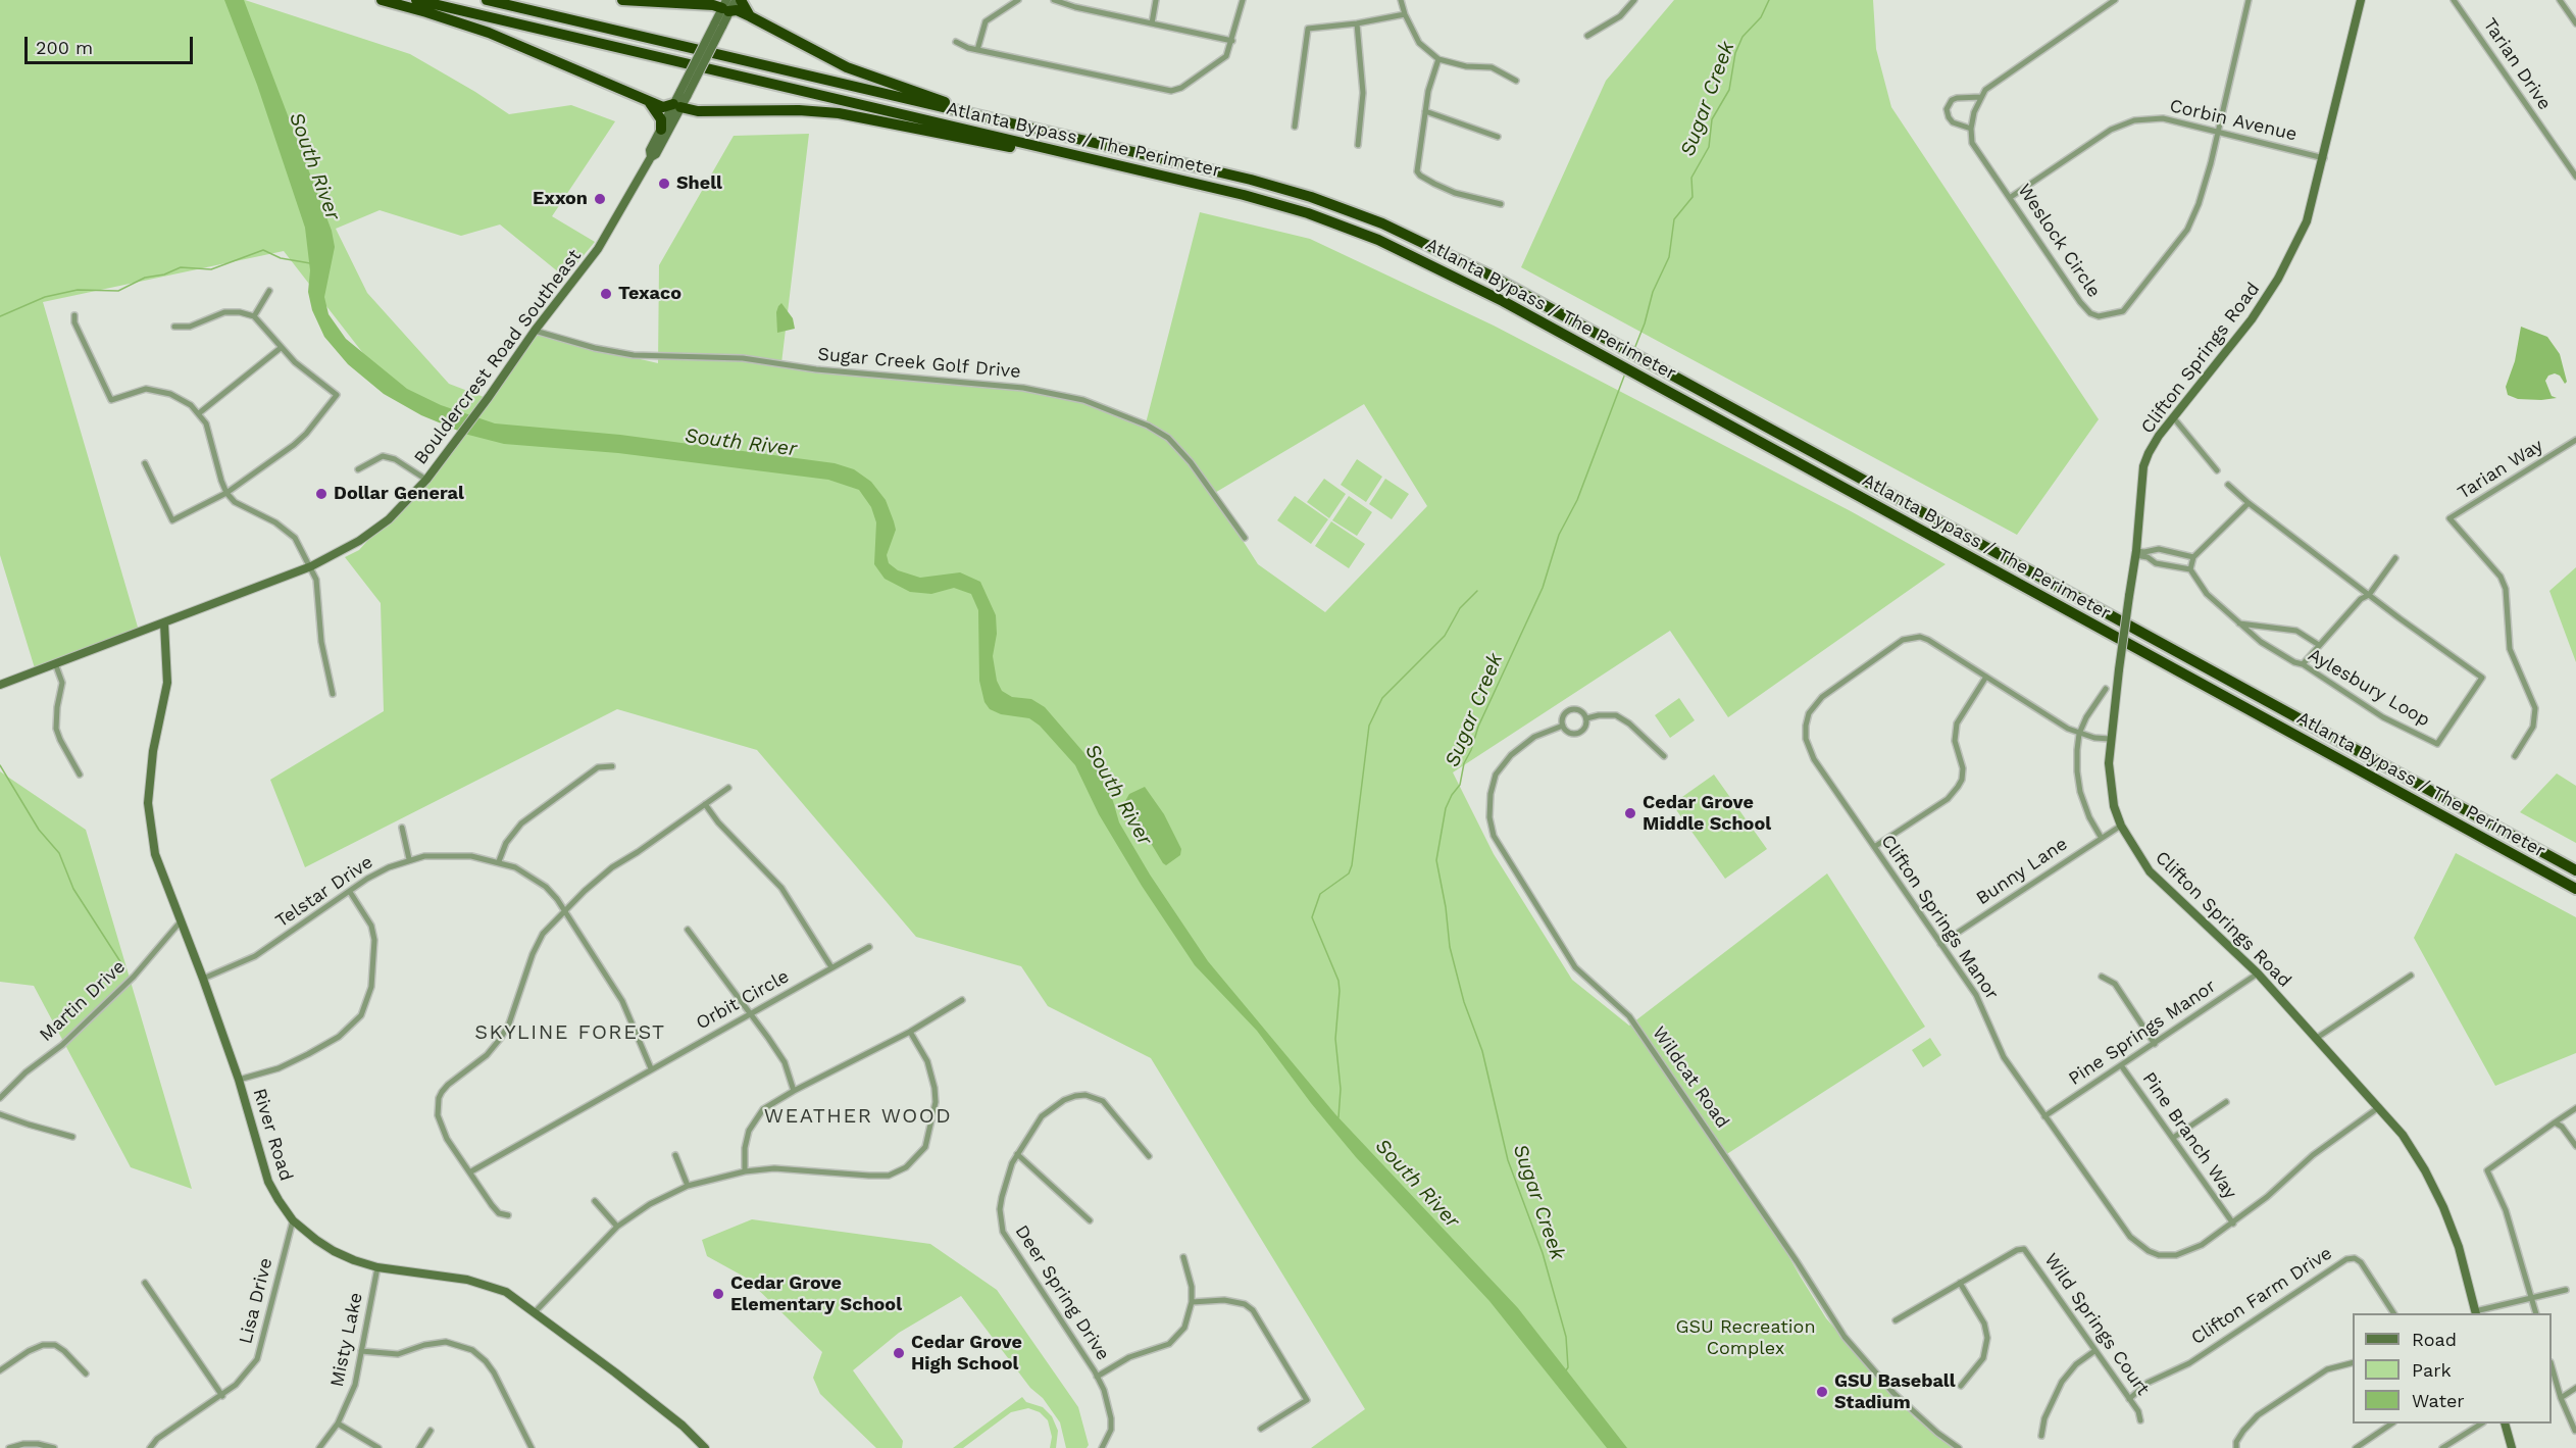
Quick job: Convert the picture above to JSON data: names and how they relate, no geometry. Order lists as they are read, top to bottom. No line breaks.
{"streets":{"highway":["Atlanta Bypass / The Perimeter"],"street":["Tarian Drive","Corbin Avenue","Weslock Circle","Bouldercrest Road Southeast","Clifton Springs Road","Sugar Creek Golf Drive","Tarian Way","Aylesbury Loop","Bunny Lane","Telstar Drive","Clifton Springs Manor","Orbit Circle","Martin Drive","Pine Springs Manor","Wildcat Road","River Road","Pine Branch Way","Deer Spring Drive","Clifton Farm Drive","Lisa Drive","Wild Springs Court","Misty Lake"]},"crossings":[["Corbin Avenue","Weslock Circle"],["Corbin Avenue","Clifton Springs Road"],["Bouldercrest Road Southeast","Sugar Creek Golf Drive"],["Bouldercrest Road Southeast","River Road"],["Clifton Springs Road","Bunny Lane"],["Clifton Springs Road","Clifton Springs Manor"],["Clifton Springs Road","Pine Springs Manor"],["Bunny Lane","Clifton Springs Manor"],["Telstar Drive","Orbit Circle"],["Telstar Drive","River Road"],["Clifton Springs Manor","Pine Springs Manor"],["Clifton Springs Manor","Pine Branch Way"],["Martin Drive","River Road"],["Pine Springs Manor","Pine Branch Way"],["River Road","Lisa Drive"],["River Road","Misty Lake"],["Clifton Farm Drive","Wild Springs Court"]],"districts":["SKYLINE FOREST","WEATHER WOOD"],"water":["Sugar Creek","South River"],"parks":["GSU Recreation Complex"],"places":["Shell","Exxon","Texaco","Dollar General","Cedar Grove Middle School","Cedar Grove Elementary School","Cedar Grove High School","GSU Baseball Stadium"],"legend":["Road","Park","Water"],"scale_bar":"200 m"}
